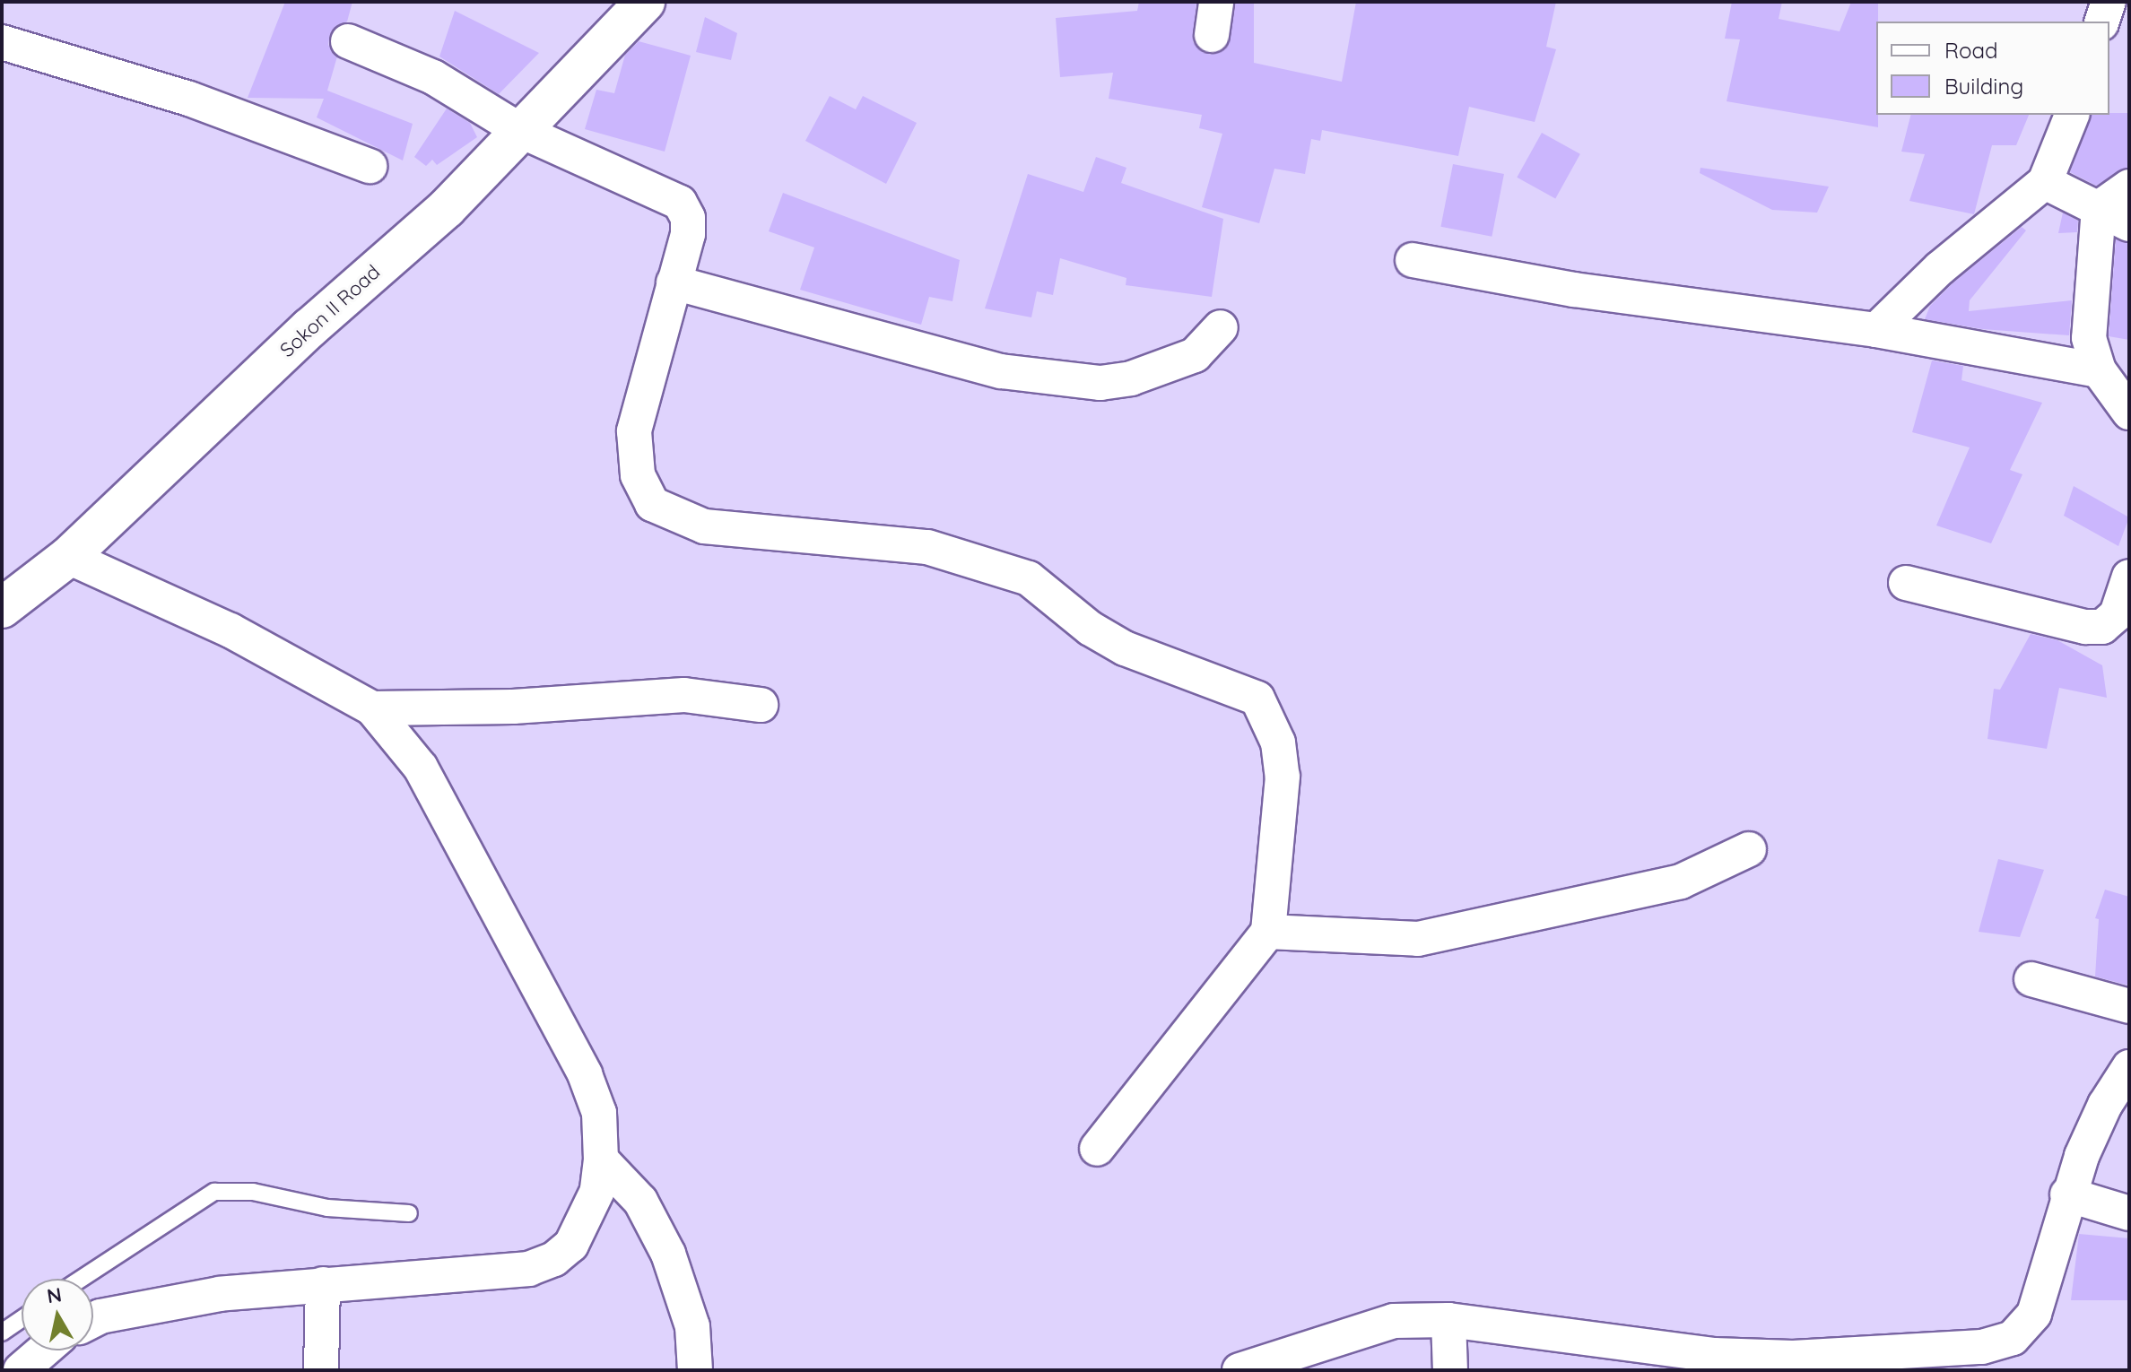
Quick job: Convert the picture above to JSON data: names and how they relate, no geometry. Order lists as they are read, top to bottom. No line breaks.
{"streets":{"street":["Sokon II Road"]},"legend":["Road","Building"],"north":"top"}
